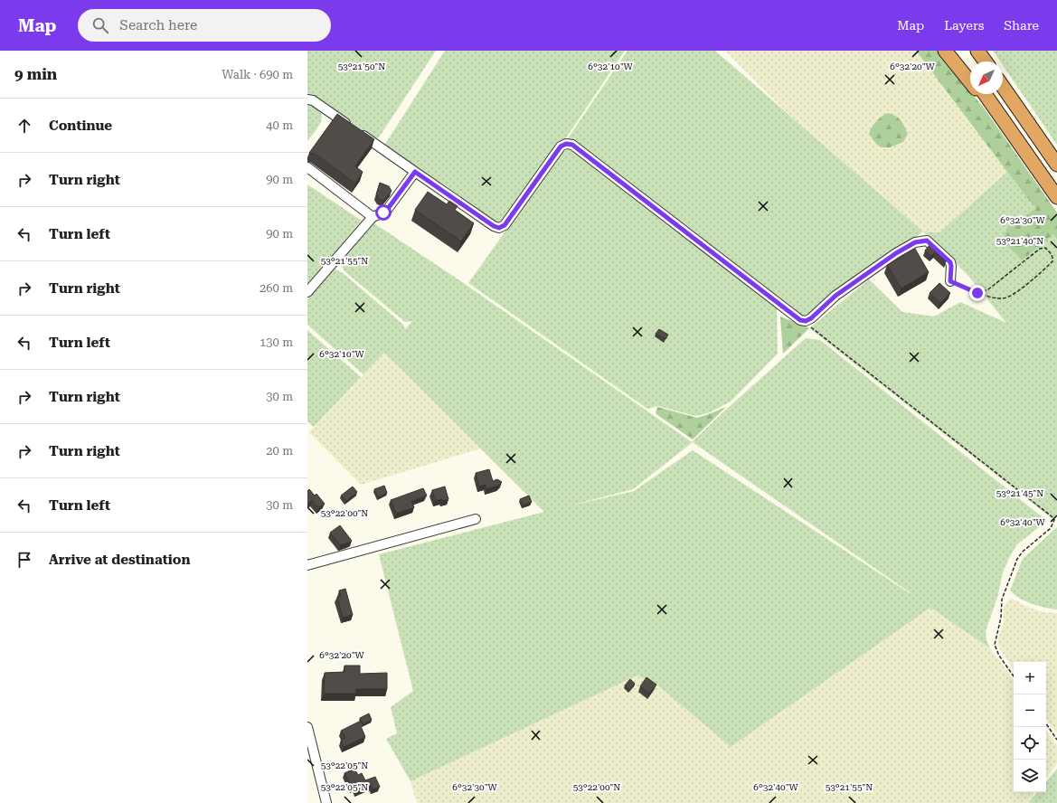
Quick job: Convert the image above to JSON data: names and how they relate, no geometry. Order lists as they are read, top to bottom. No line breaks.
{"north":"bottom left","page":{"header":"Map","search":"Search here","nav":["Map","Layers","Share"],"heading":["9 min","Walk · 690 m"],"list":[["Continue","40 m"],["Turn right","90 m"],["Turn left","90 m"],["Turn right","260 m"],["Turn left","130 m"],["Turn right","30 m"],["Turn right","20 m"],["Turn left","30 m"],"Arrive at destination"],"map_buttons":["+","−"]},"coordinates":["53°21'50\"N","6°32'10\"W","6°32'20\"W","6°32'30\"W","53°21'40\"N","53°21'55\"N","53°21'45\"N","53°22'00\"N","6°32'40\"W","53°22'05\"N"]}
